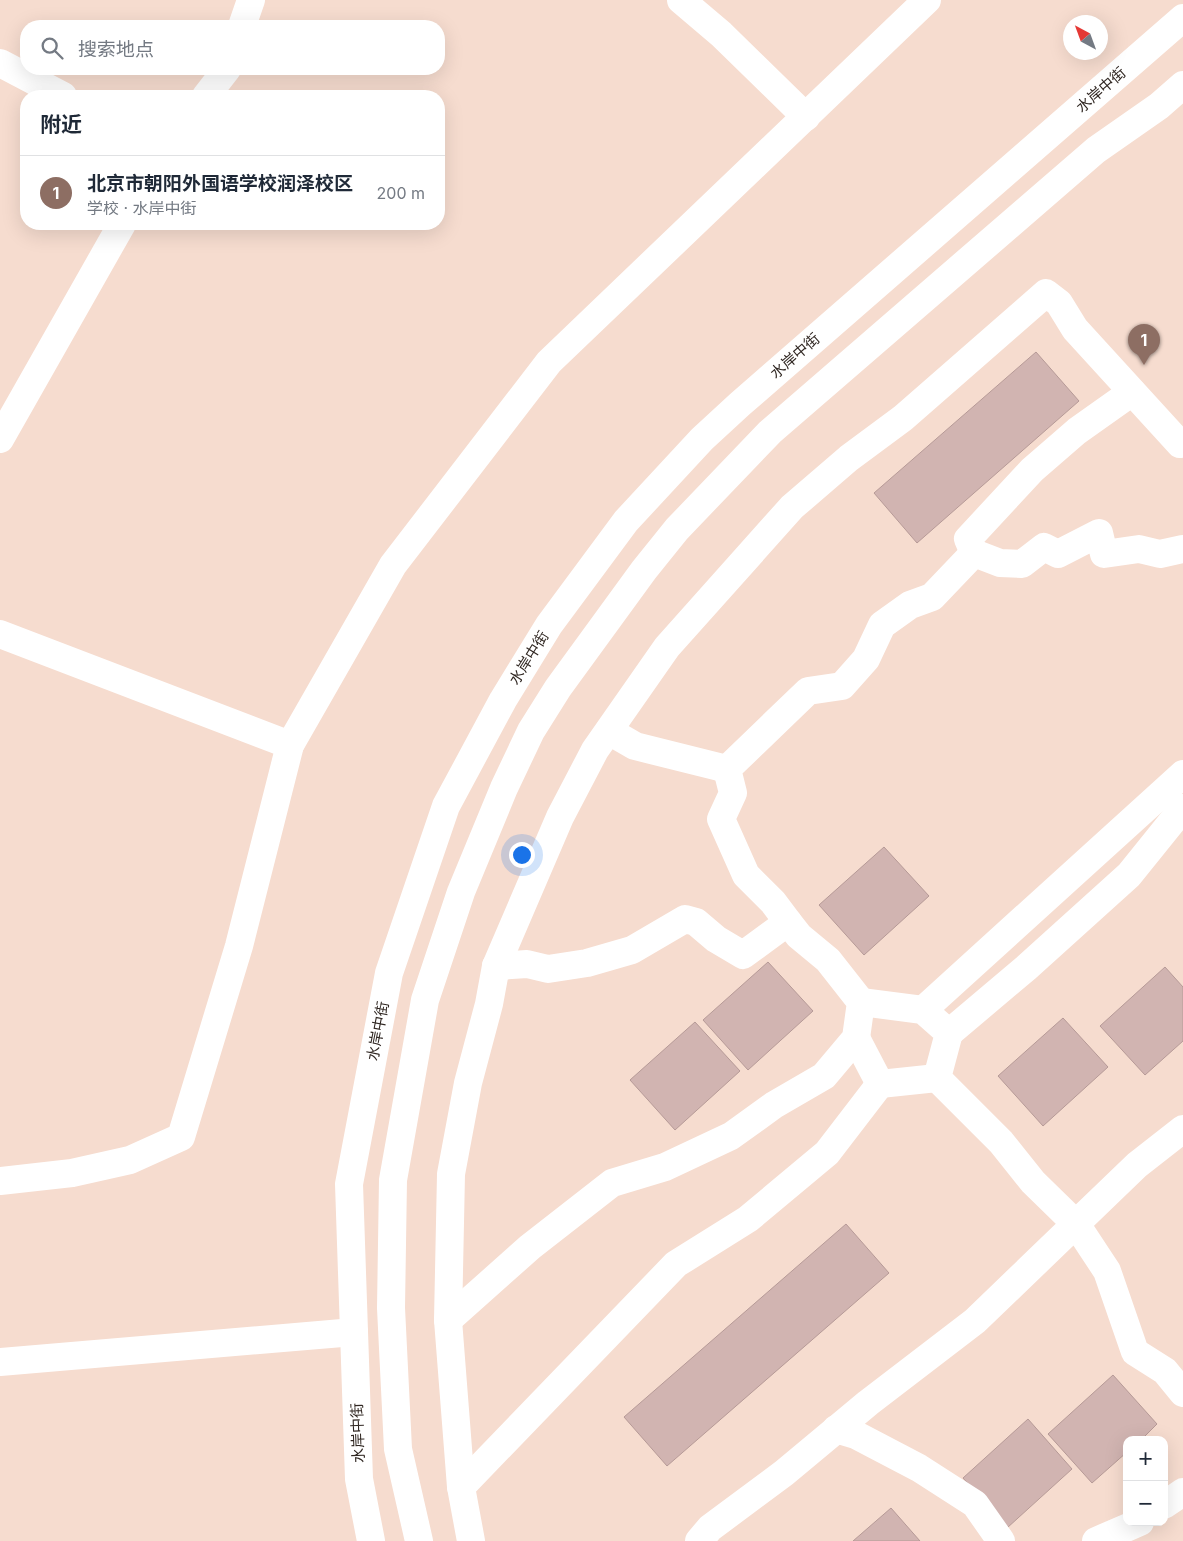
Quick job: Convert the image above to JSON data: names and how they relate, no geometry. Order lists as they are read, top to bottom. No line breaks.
{"streets":{"street":["水岸中街"]},"north":"top left","page":{"search":"搜索地点","heading":"附近","list":[{"mark":"1","name":"北京市朝阳外国语学校润泽校区","note":"学校 · 水岸中街","value":"200 m"}],"pins":"1","map_buttons":["+","−"]}}
